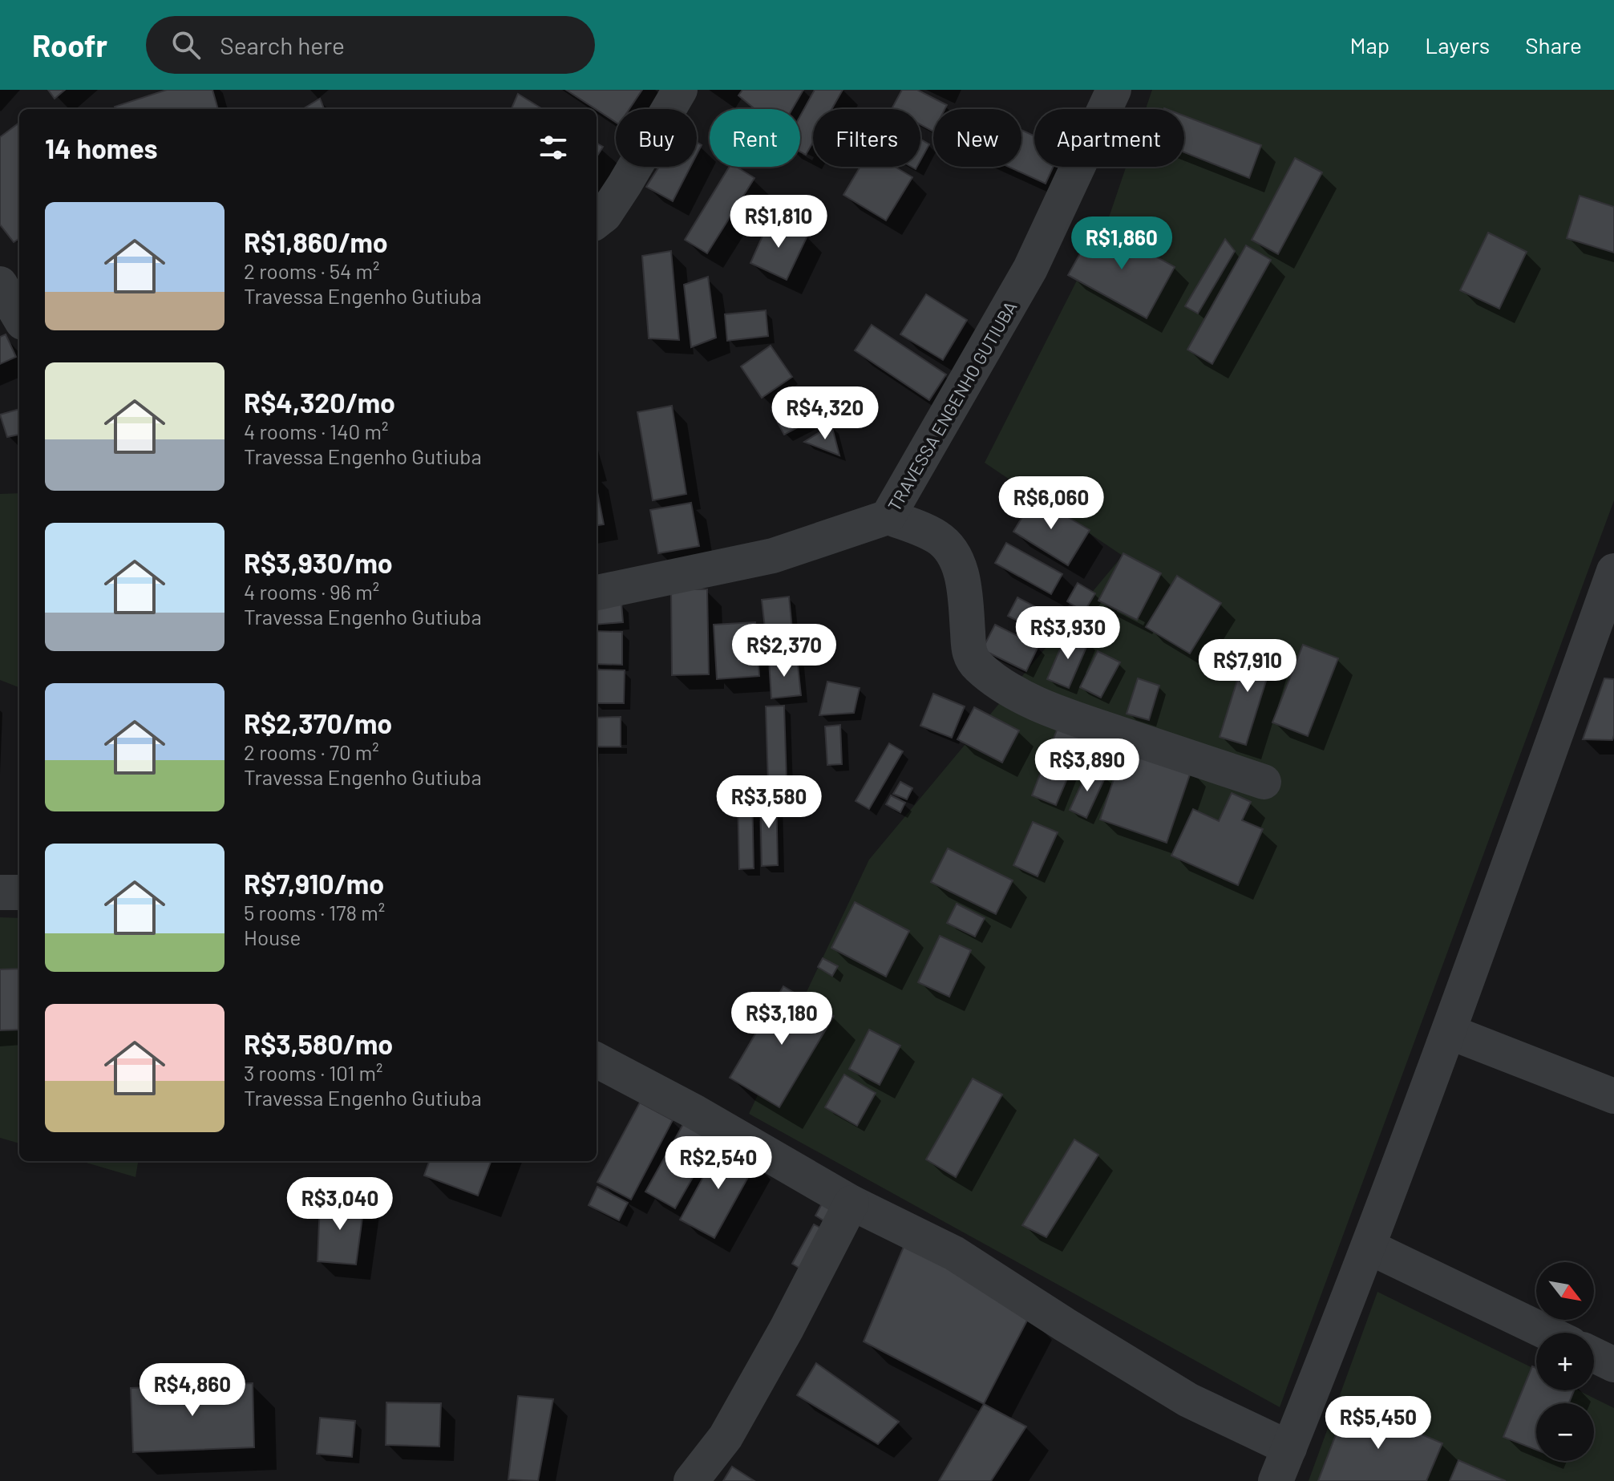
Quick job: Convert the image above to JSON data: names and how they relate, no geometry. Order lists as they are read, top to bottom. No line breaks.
{"streets":{"street":["TRAVESSA ENGENHO GUTIUBA"]},"north":"bottom right","page":{"header":"Roofr","search":"Search here","nav":["Map","Layers","Share"],"chip":["Buy","Rent","Filters","New","Apartment"],"heading":"14 homes","list":[{"name":"R$1,860/mo","note":"2 rooms · 54 m² · Travessa Engenho Gutiuba"},{"name":"R$4,320/mo","note":"4 rooms · 140 m² · Travessa Engenho Gutiuba"},{"name":"R$3,930/mo","note":"4 rooms · 96 m² · Travessa Engenho Gutiuba"},{"name":"R$2,370/mo","note":"2 rooms · 70 m² · Travessa Engenho Gutiuba"},{"name":"R$7,910/mo","note":"5 rooms · 178 m² · House"},{"name":"R$3,580/mo","note":"3 rooms · 101 m² · Travessa Engenho Gutiuba"}],"price":["R$1,810","R$1,860","R$4,320","R$6,060","R$3,930","R$2,370","R$7,910","R$3,890","R$3,580","R$3,180","R$2,540","R$3,040","R$4,860","R$5,450"],"map_buttons":["+","−"]}}
